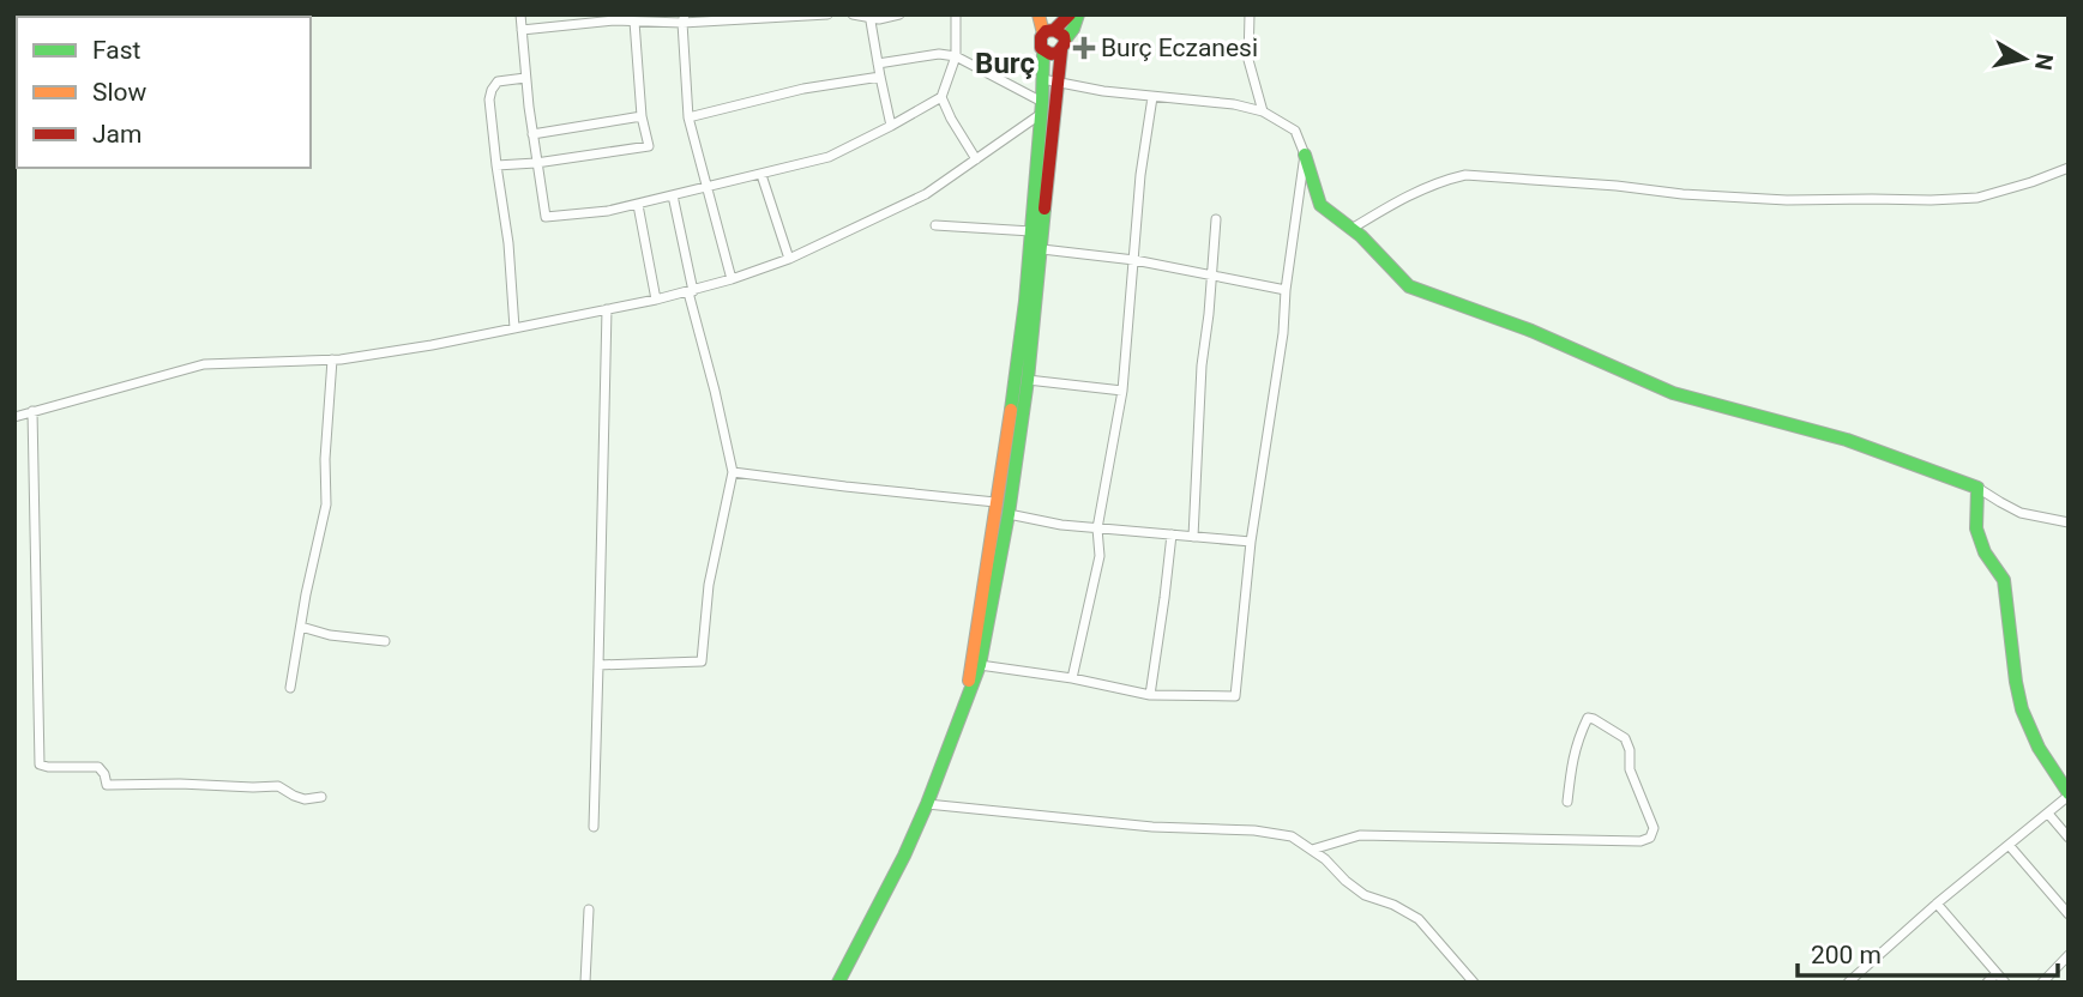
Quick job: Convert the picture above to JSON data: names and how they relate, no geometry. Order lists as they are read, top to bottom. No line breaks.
{"districts":["Burç"],"places":{"health":["Burç Eczanesi"]},"legend":["Fast","Slow","Jam"],"scale_bar":"200 m","north":"right"}
